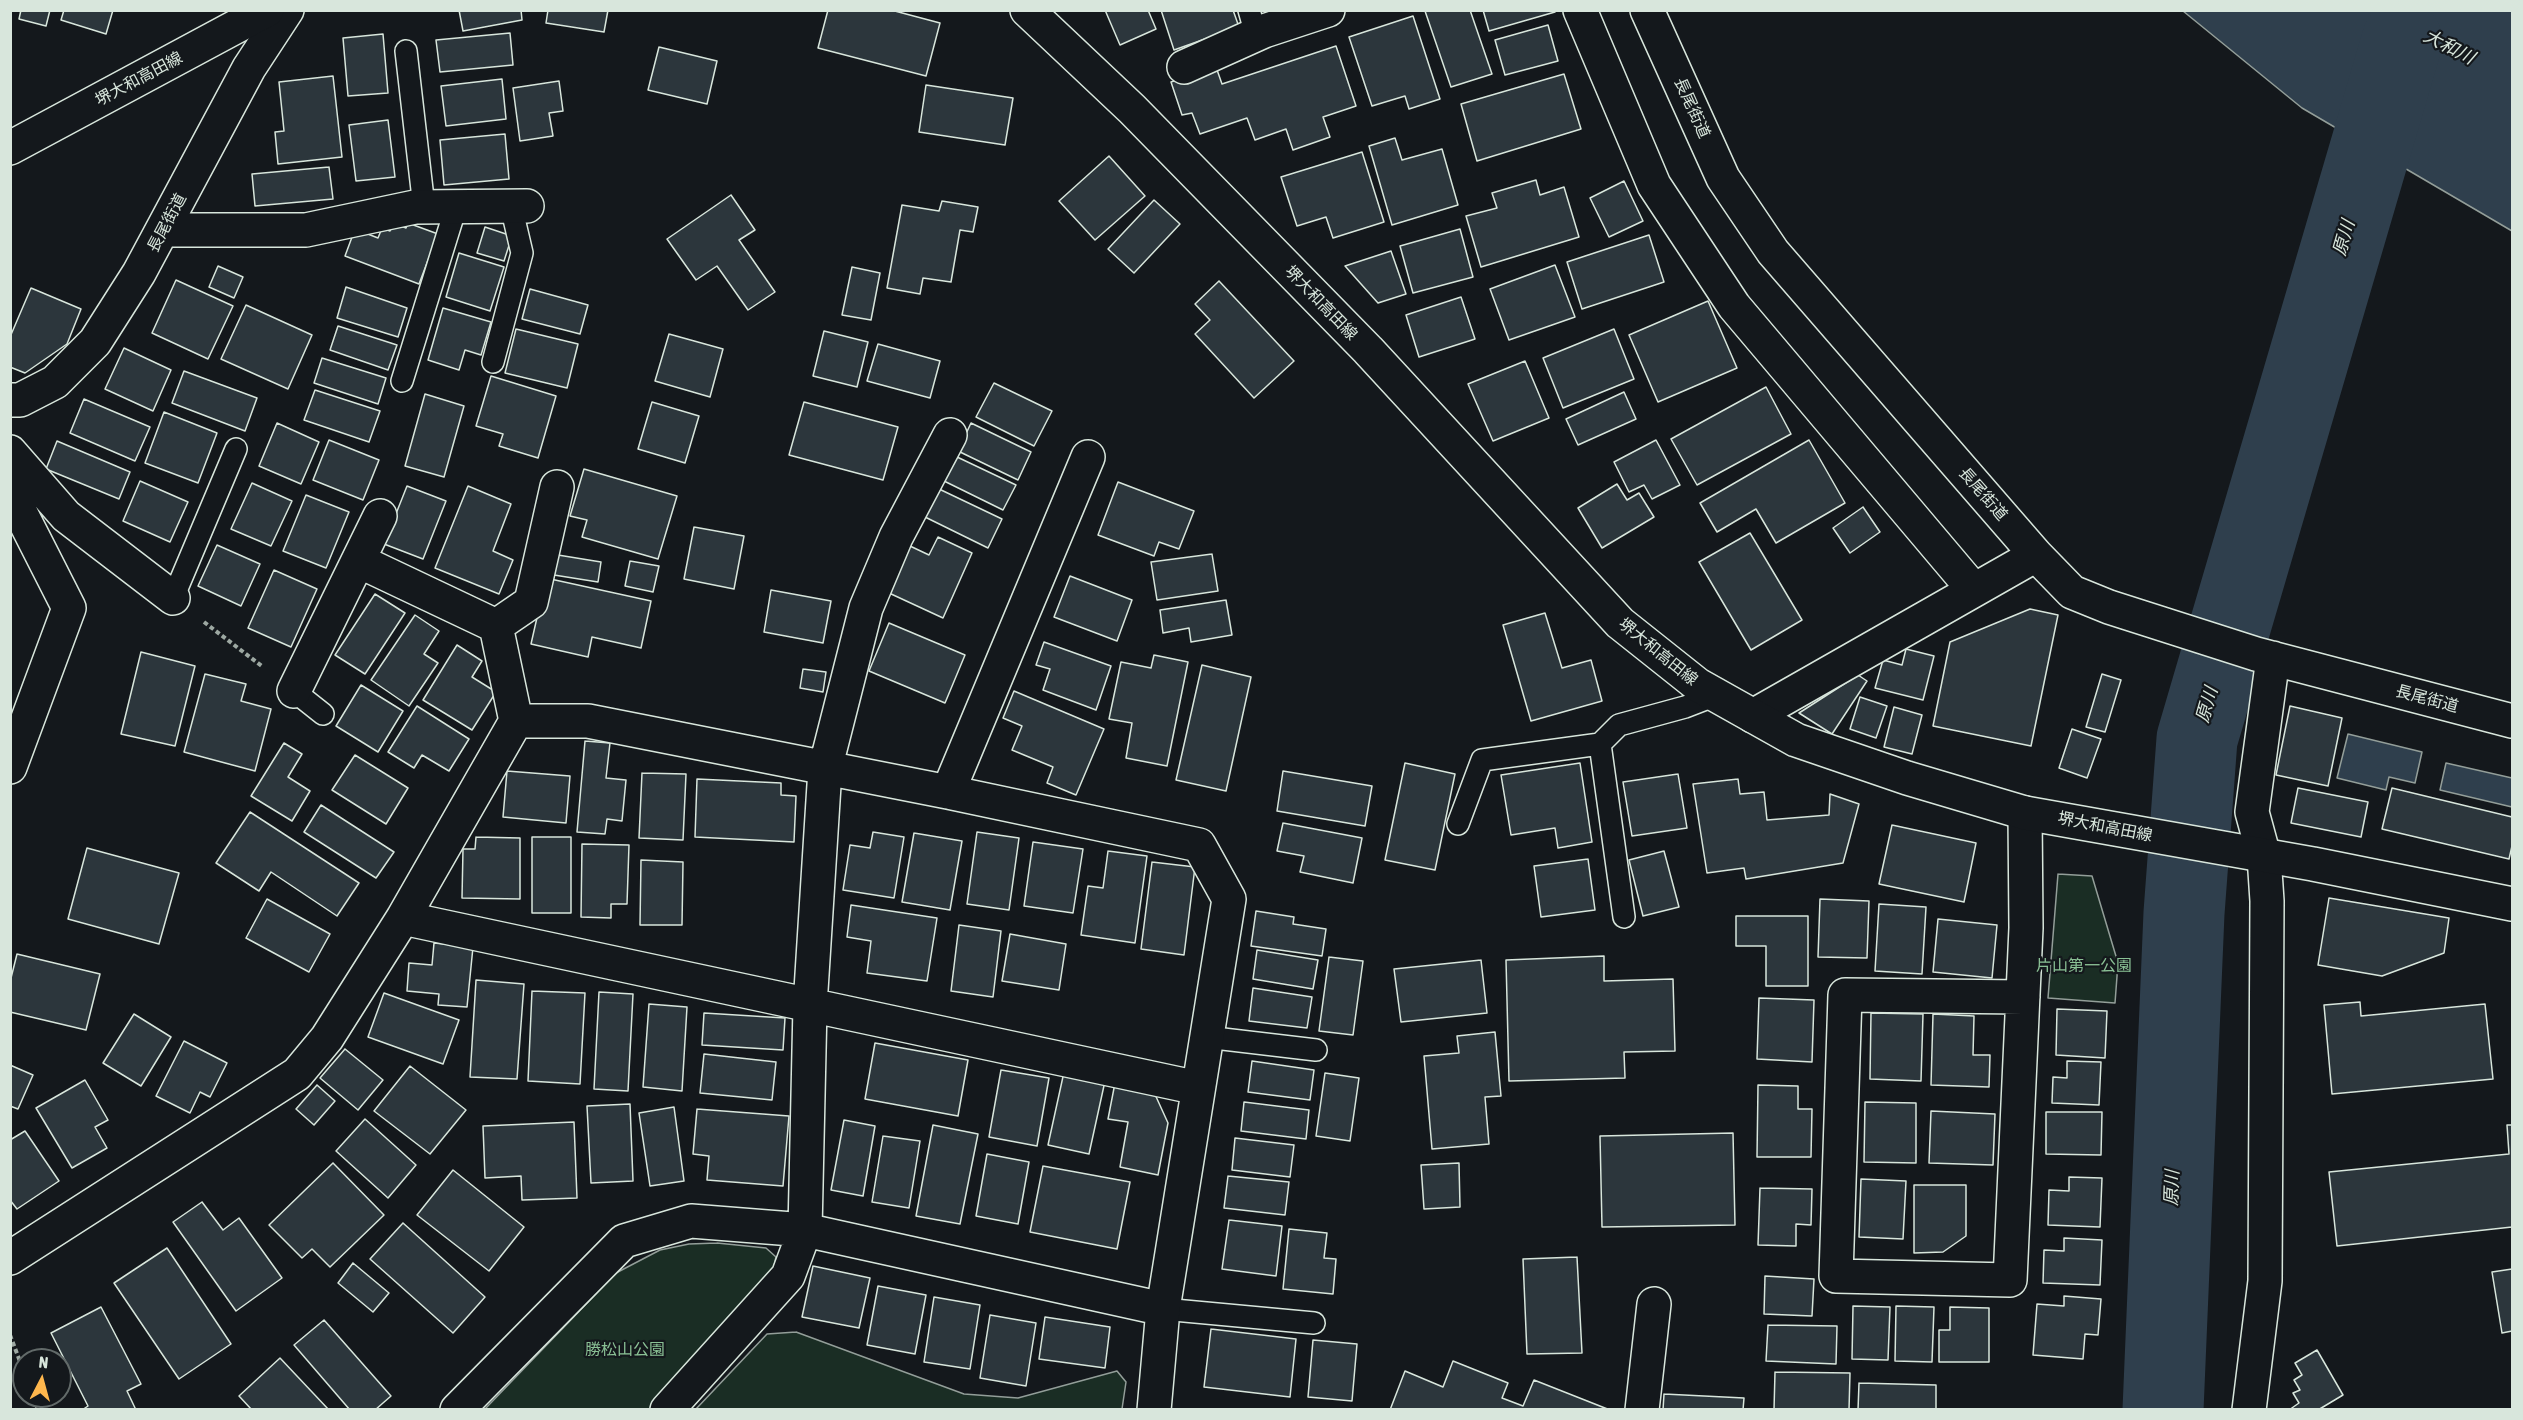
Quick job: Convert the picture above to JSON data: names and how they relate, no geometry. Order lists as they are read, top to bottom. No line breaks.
{"streets":{"street":["堺大和高田線","長尾街道"]},"water":["大和川","原川"],"parks":["片山第一公園","勝松山公園"],"north":"top"}
